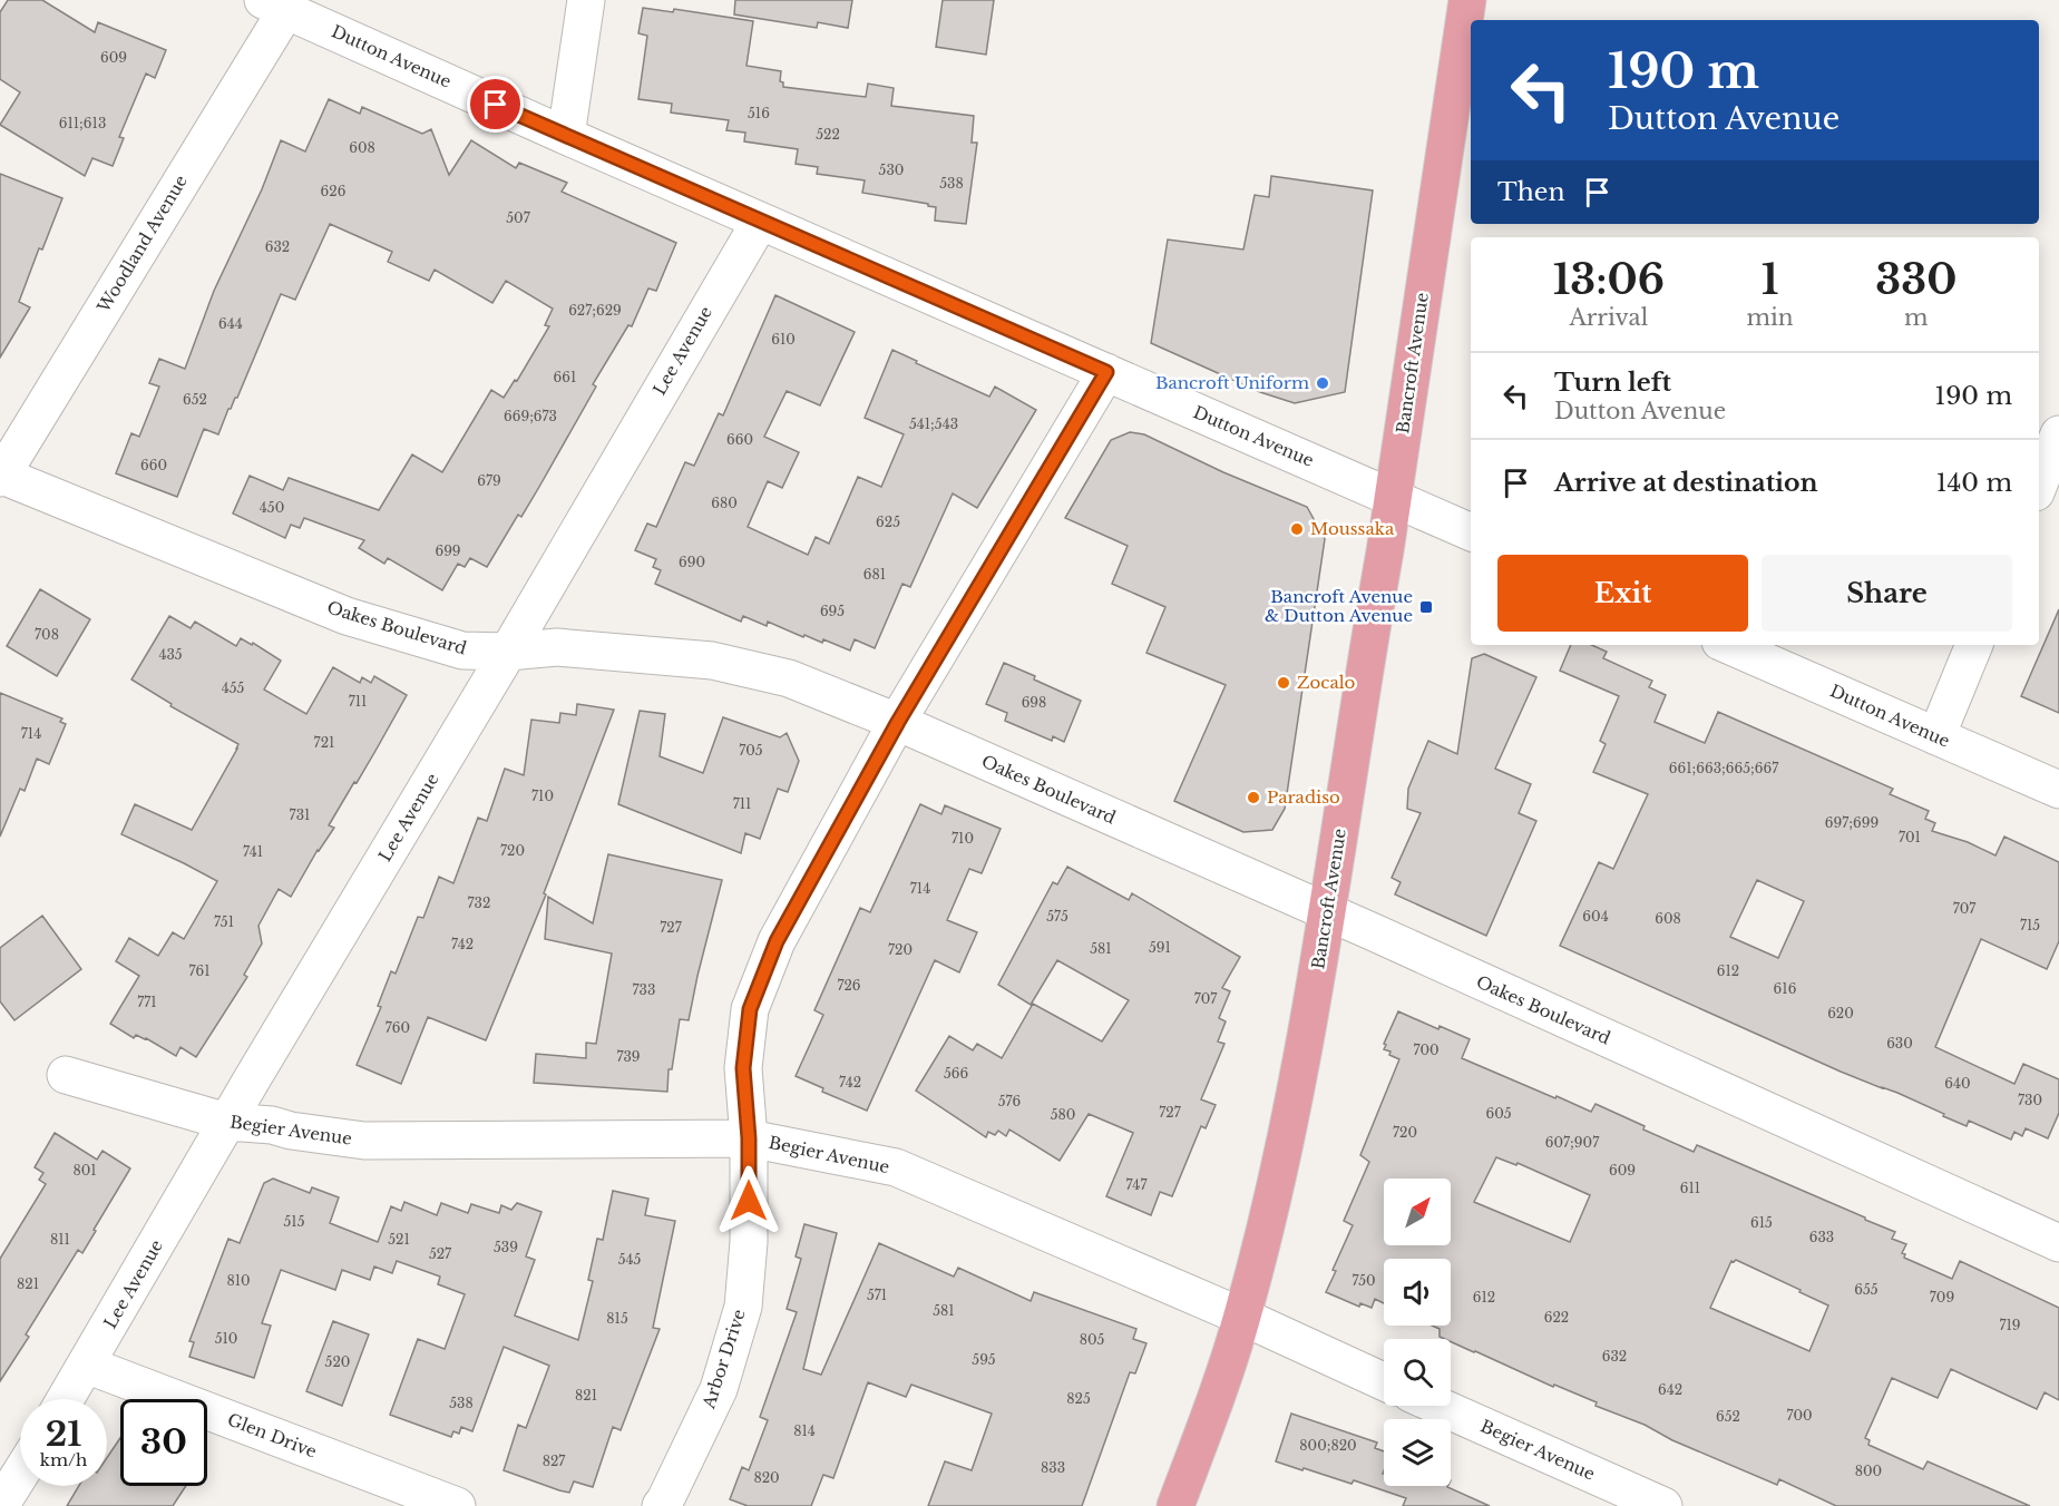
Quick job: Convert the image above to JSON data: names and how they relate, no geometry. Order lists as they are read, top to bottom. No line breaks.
{"streets":{"main road":["Bancroft Avenue"],"street":["Dutton Avenue","Woodland Avenue","Lee Avenue","Oakes Boulevard","Begier Avenue","Arbor Drive","Glen Drive"]},"crossings":[["Dutton Avenue","Woodland Avenue"],["Dutton Avenue","Lee Avenue"],["Dutton Avenue","Bancroft Avenue"],["Dutton Avenue","Arbor Drive"],["Woodland Avenue","Oakes Boulevard"],["Lee Avenue","Oakes Boulevard"],["Lee Avenue","Begier Avenue"],["Lee Avenue","Glen Drive"],["Bancroft Avenue","Oakes Boulevard"],["Bancroft Avenue","Begier Avenue"],["Oakes Boulevard","Arbor Drive"],["Begier Avenue","Arbor Drive"]],"places":{"other":["Bancroft Uniform","Moussaka","Zocalo","Paradiso"],"transit":["Bancroft Avenue & Dutton Avenue"]},"house_numbers":["609","516","611;613","522","608","530","538","626","507","632","627;629","644","610","661","652","669;673","541;543","660","660","679","680","450","625","699","690","681","695","708","435","455","711","698","714","721","705","661;663;665;667","710","711","731","697;699","701","710","720","741","714","732","707","575","604","608","751","715","727","742","591","581","720","761","612","726","616","733","707","771","620","760","630","700","739","566","742","640","730","576","727","605","580","720","607;907","801","609","747","611","515","615","633","811","521","539","527","545","810","750","821","655","571","612","709","581","622","815","719","510","805","632","595","520","642","821","825","538","700","652","814","800;820","827","833","800","820"],"north":"top right","page":{"turn":["190 m","Dutton Avenue"],"then":"Then","eta":["13:06","Arrival","1","min","330","m"],"list":[{"name":"Turn left","note":"Dutton Avenue","value":"190 m"},{"name":"Arrive at destination","value":"140 m"}],"buttons":["Exit","Share"],"speed":"21 km/h","limit":"30"}}
